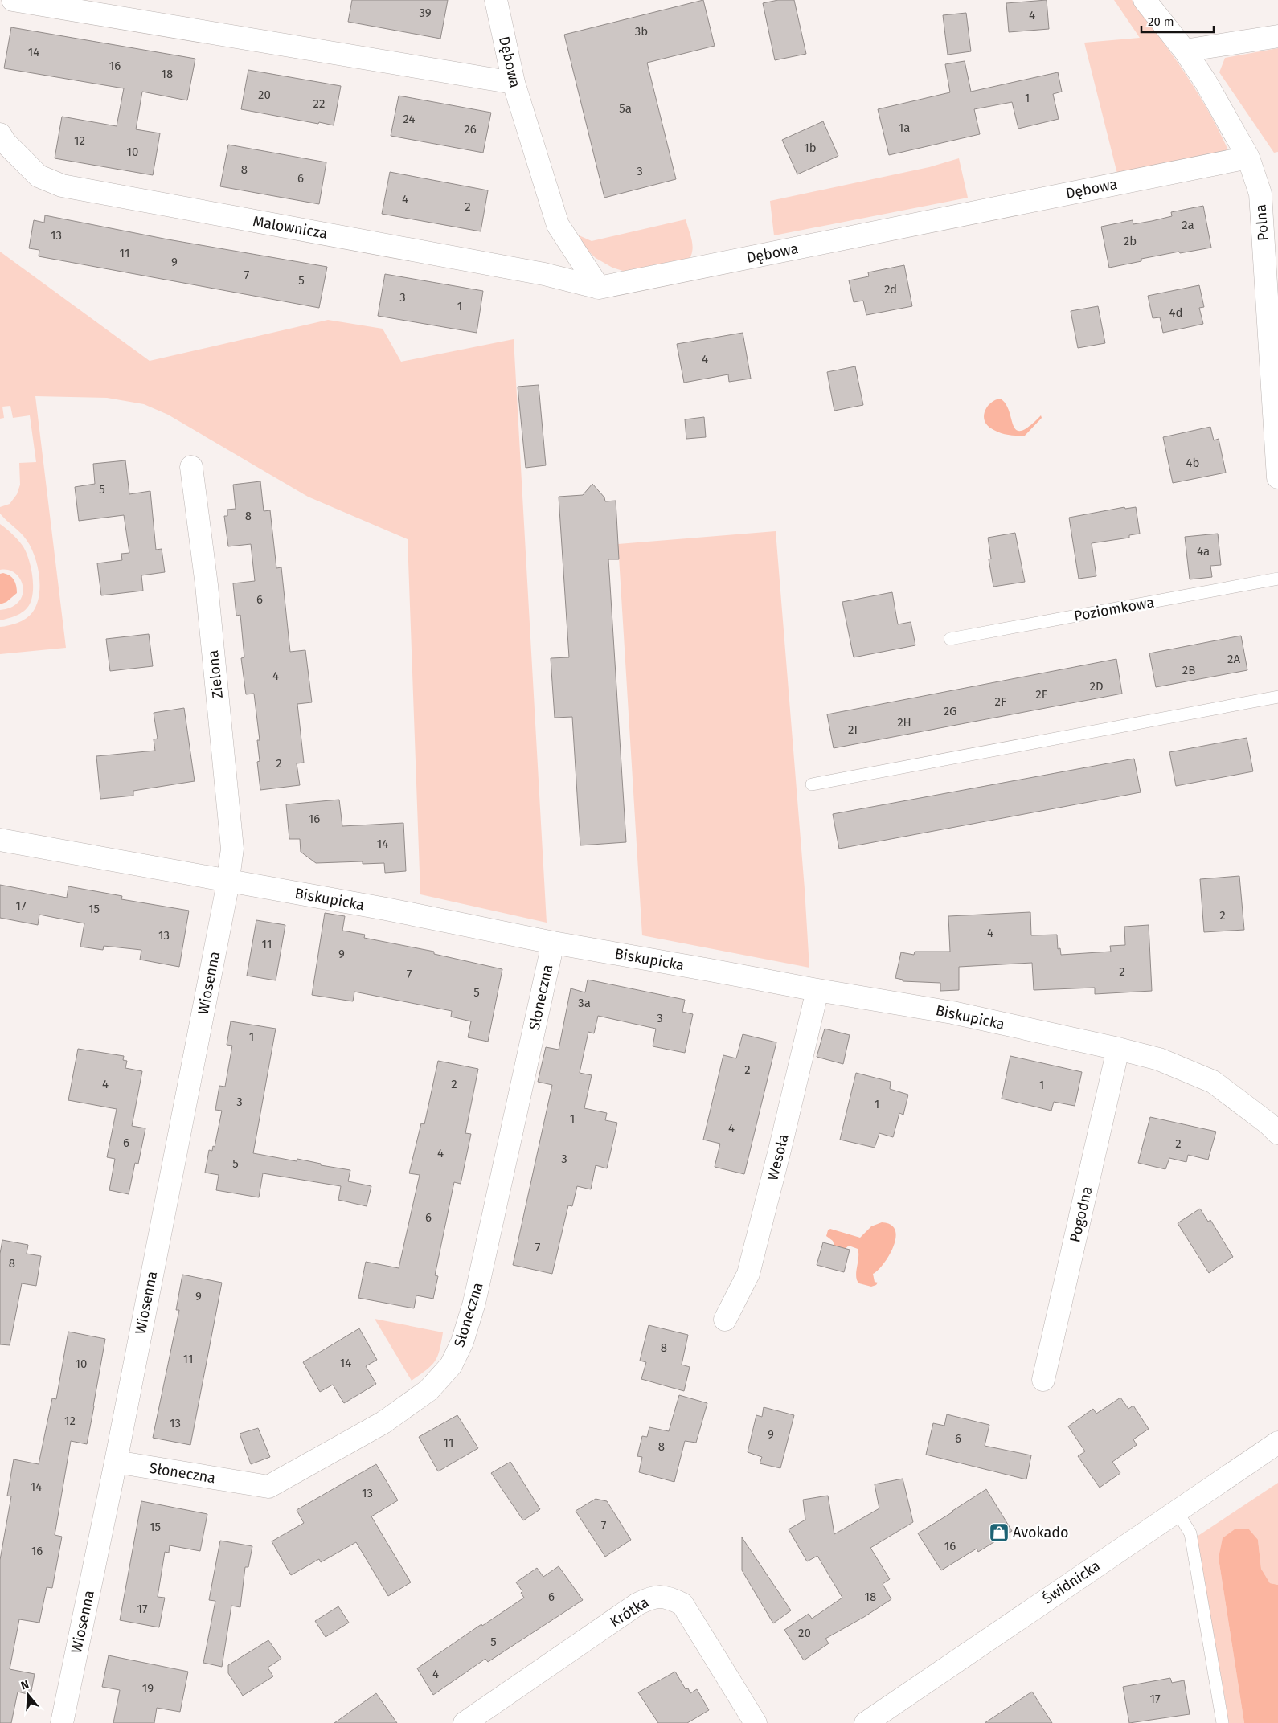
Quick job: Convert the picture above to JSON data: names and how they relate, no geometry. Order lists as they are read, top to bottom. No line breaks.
{"streets":{"street":["Dębowa","Polna","Malownicza","Zielona","Biskupicka","Wiosenna","Słoneczna","Wesoła","Pogodna","Świdnicka","Krótka"],"lane":["Poziomkowa"]},"crossings":[["Dębowa","Polna"],["Dębowa","Malownicza"],["Zielona","Biskupicka"],["Zielona","Wiosenna"],["Biskupicka","Wiosenna"],["Biskupicka","Słoneczna"],["Biskupicka","Wesoła"],["Biskupicka","Pogodna"],["Wiosenna","Słoneczna"]],"places":{"shop":["Avokado"]},"house_numbers":["39","4","3b","14","16","18","20","1","22","5a","24","1a","26","12","1b","10","8","3","6","4","2","2a","13","2b","11","9","7","5","2d","3","1","4d","4","4b","5","8","4a","6","2A","2B","4","2D","2E","2F","2G","2H","2I","2","16","14","17","15","2","4","13","11","9","2","7","5","3a","3","1","2","4","2","1","3","1","1","4","6","2","4","3","5","6","7","8","9","8","11","14","10","12","13","9","6","11","8","14","13","7","15","16","16","6","18","17","20","5","4","19","17"],"scale_bar":"20 m","north":"top"}
